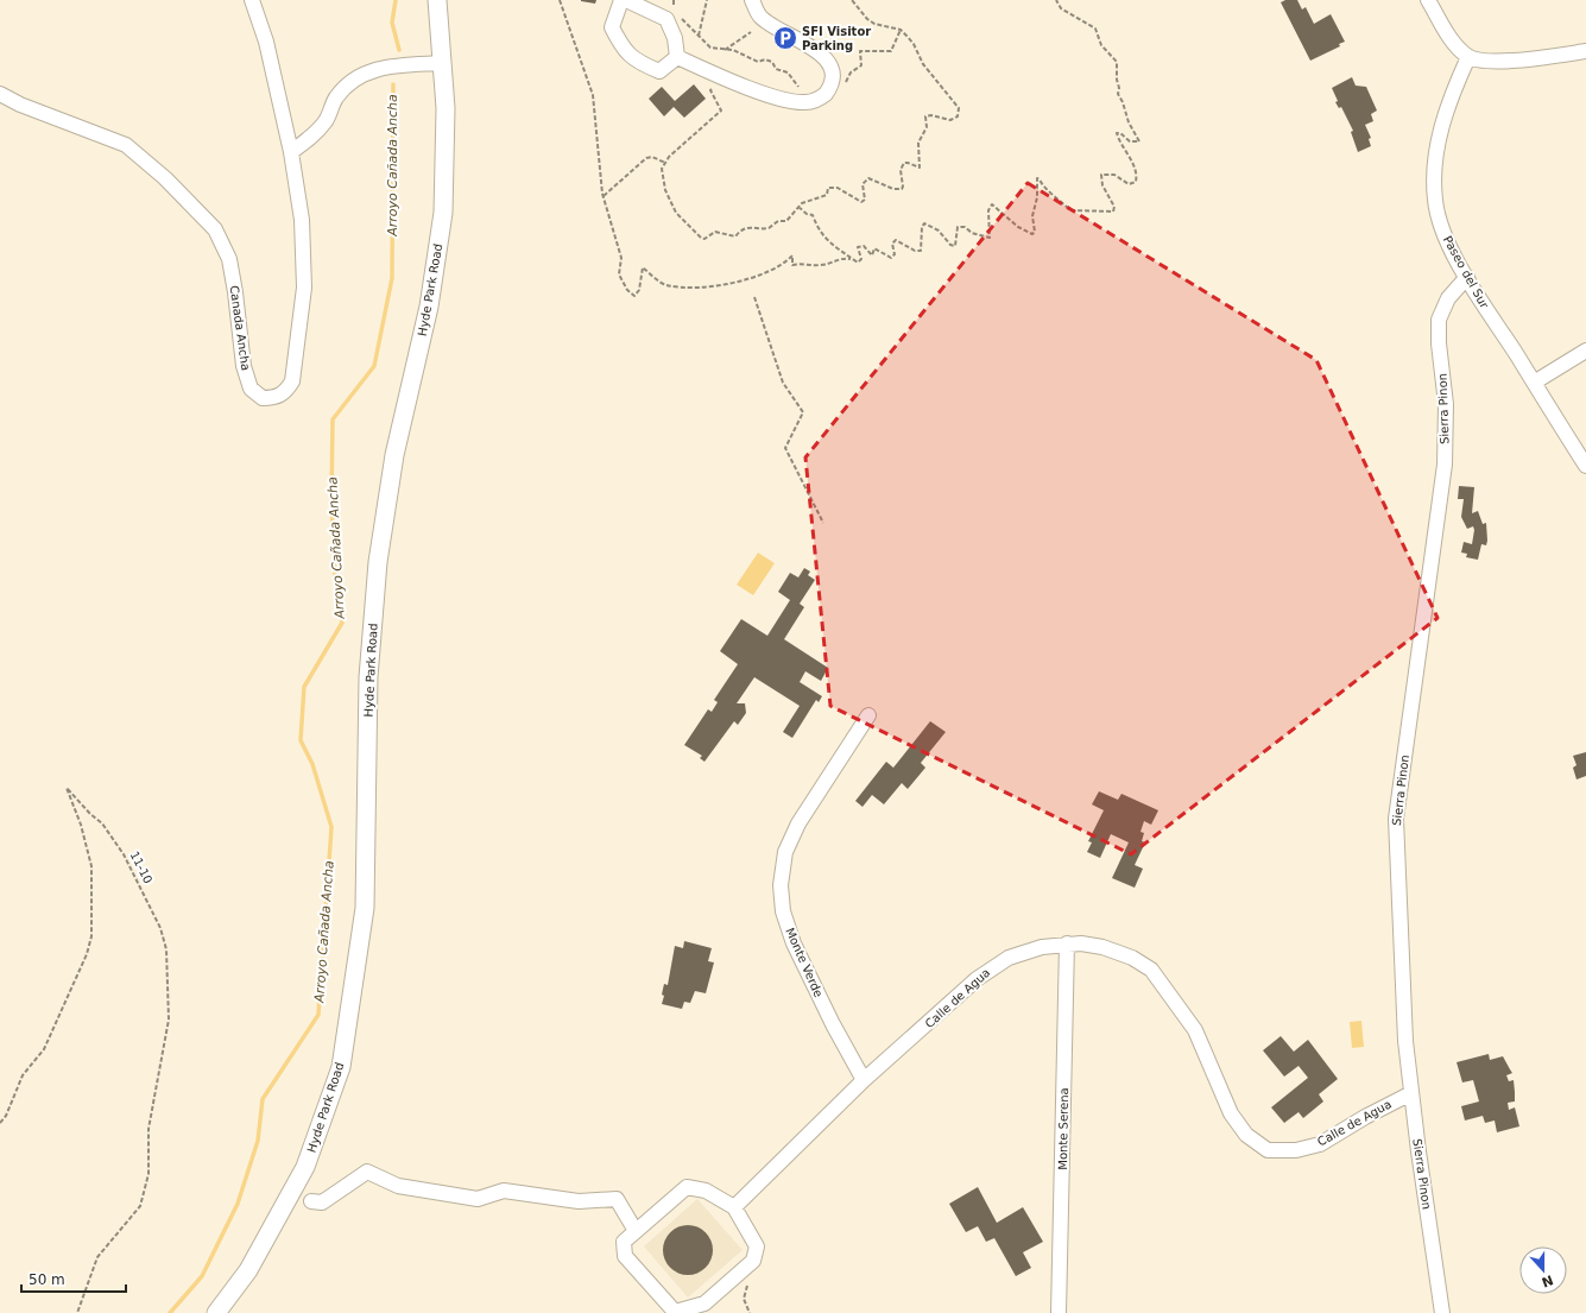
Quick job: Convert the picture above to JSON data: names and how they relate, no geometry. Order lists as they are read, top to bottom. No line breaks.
{"streets":{"main road":["Hyde Park Road"],"street":["Paseo del Sur","Canada Ancha","Sierra Pinon","Monte Verde","Calle de Agua","Monte Serena"],"path":["11-10"]},"crossings":[["Paseo del Sur","Sierra Pinon"],["Sierra Pinon","Calle de Agua"],["Monte Verde","Calle de Agua"],["Calle de Agua","Monte Serena"]],"water":["Arroyo Cañada Ancha"],"places":{"parking":["SFI Visitor Parking"]},"scale_bar":"50 m","north":"bottom"}
